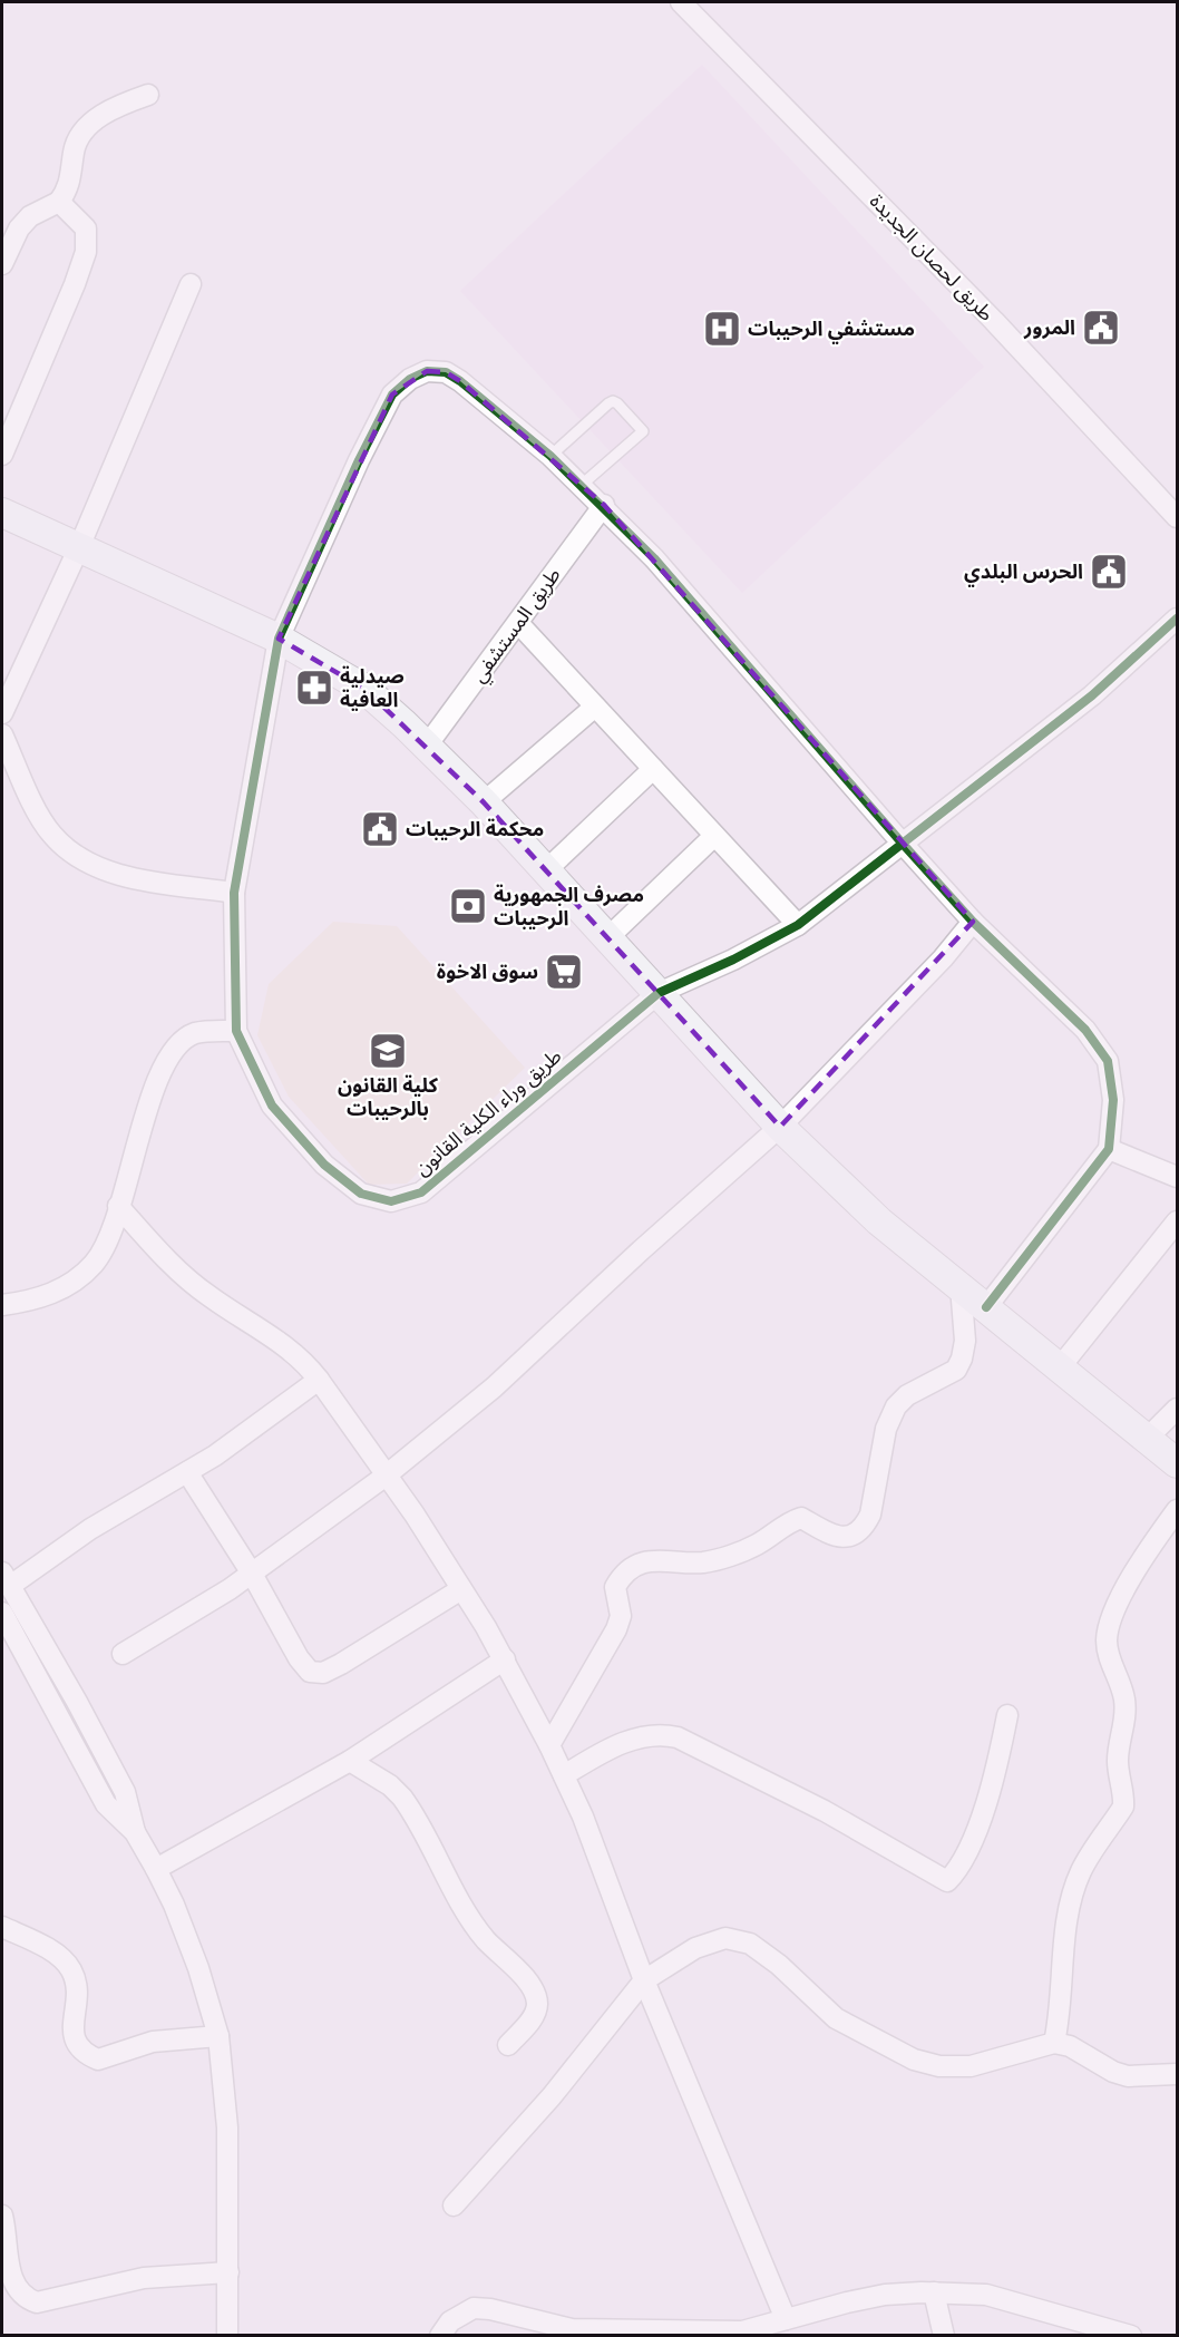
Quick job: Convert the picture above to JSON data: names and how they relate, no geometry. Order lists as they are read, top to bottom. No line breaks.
{"streets":{"street":["طريق لحصان الجديدة","طريق المستشفي","طريق وراء الكلية القانون"]},"crossings":[["طريق المستشفي","طريق وراء الكلية القانون"]],"places":{"public building":["المرور","الحرس البلدي","محكمة الرحيبات"],"hospital":["مستشفي الرحيبات"],"pharmacy":["صيدلية العافية"],"bank":["مصرف الجمهورية الرحيبات"],"supermarket":["سوق الاخوة"],"school or university":["كلية القانون بالرحيبات"]}}
